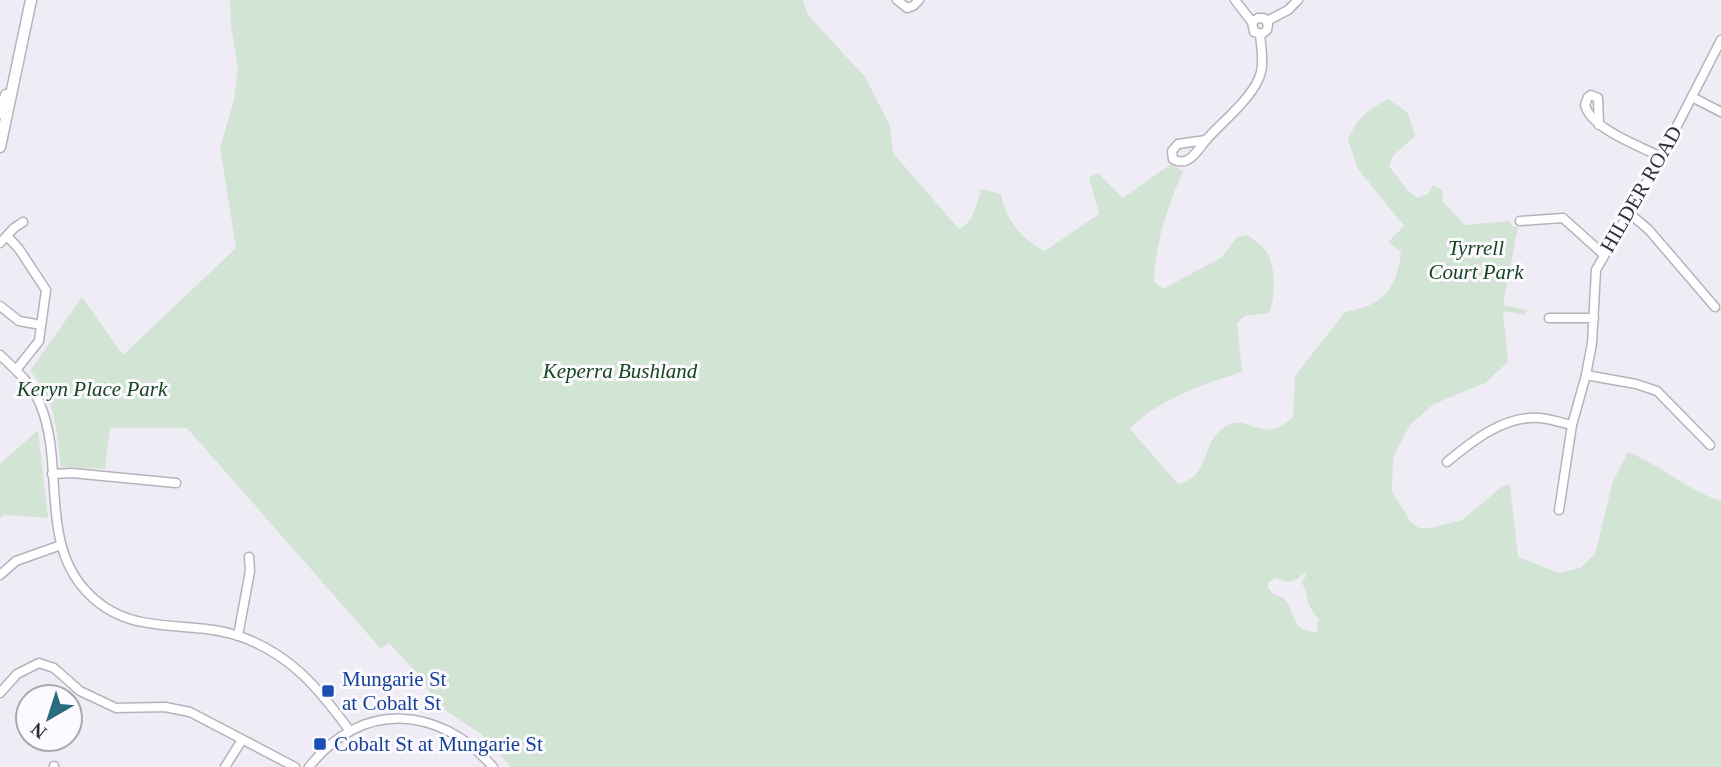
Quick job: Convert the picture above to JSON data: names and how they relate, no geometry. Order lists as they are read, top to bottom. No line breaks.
{"streets":{"street":["HILDER ROAD"]},"parks":["Tyrrell Court Park","Keperra Bushland","Keryn Place Park"],"places":{"transit":["Mungarie St at Cobalt St","Cobalt St at Mungarie St"]},"north":"bottom left"}
